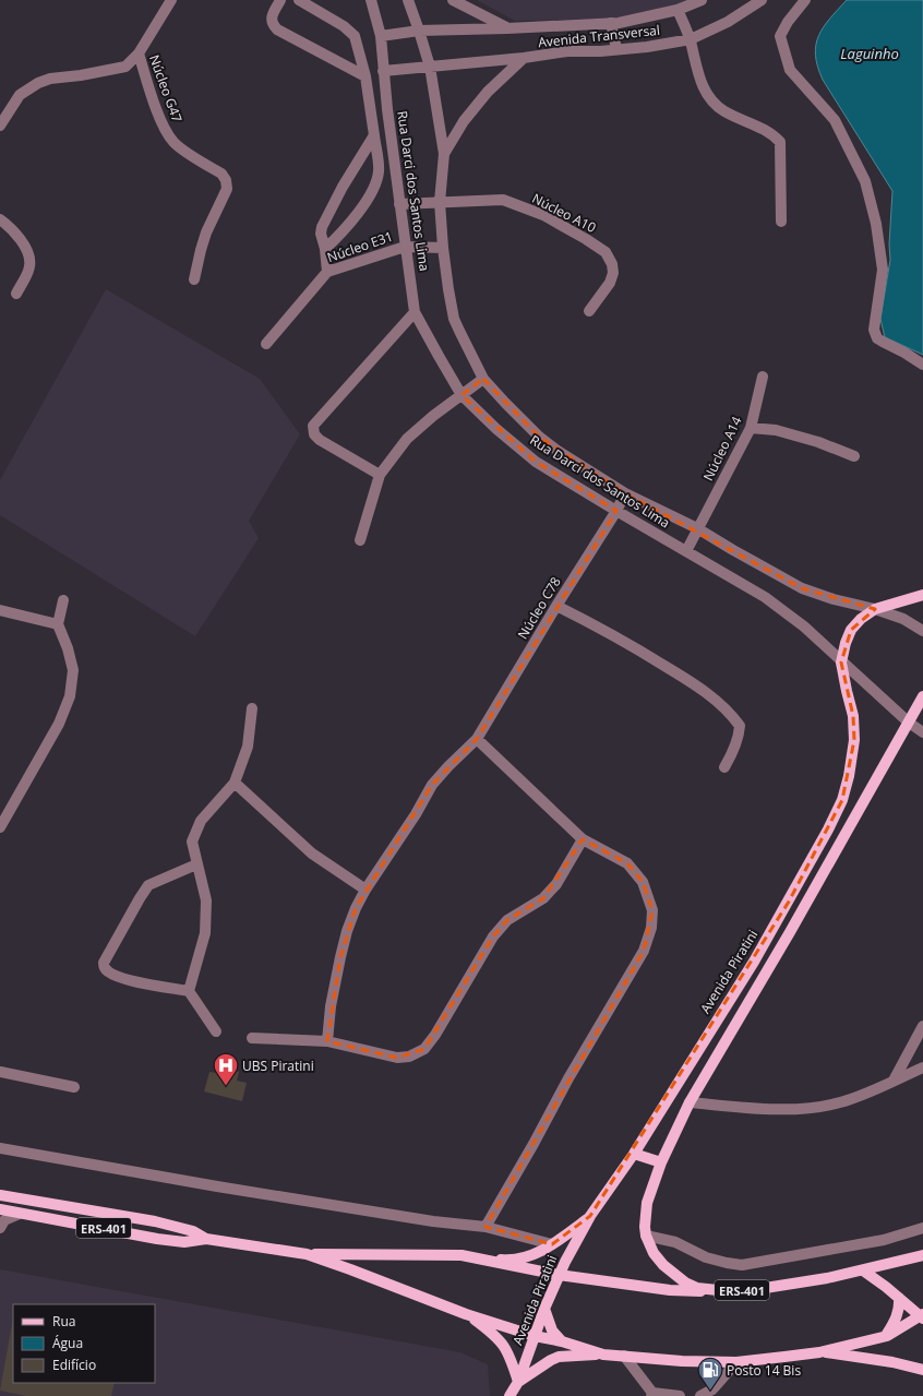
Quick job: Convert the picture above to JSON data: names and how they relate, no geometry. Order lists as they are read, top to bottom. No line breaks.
{"streets":{"main road":["Avenida Piratini","ERS-401"],"street":["Avenida Transversal","Núcleo G47","Rua Darci dos Santos Lima","Núcleo A10","Núcleo E31","Núcleo A14","Núcleo C78"]},"crossings":[["Avenida Transversal","Rua Darci dos Santos Lima"],["Rua Darci dos Santos Lima","Núcleo A10"],["Rua Darci dos Santos Lima","Núcleo E31"],["Rua Darci dos Santos Lima","Núcleo A14"],["Rua Darci dos Santos Lima","Núcleo C78"],["Rua Darci dos Santos Lima","Avenida Piratini"],["Avenida Piratini","ERS-401"]],"water":["Laguinho"],"places":{"hospital":["UBS Piratini"],"fuel station":["Posto 14 Bis"]},"legend":["Rua","Água","Edifício"]}
